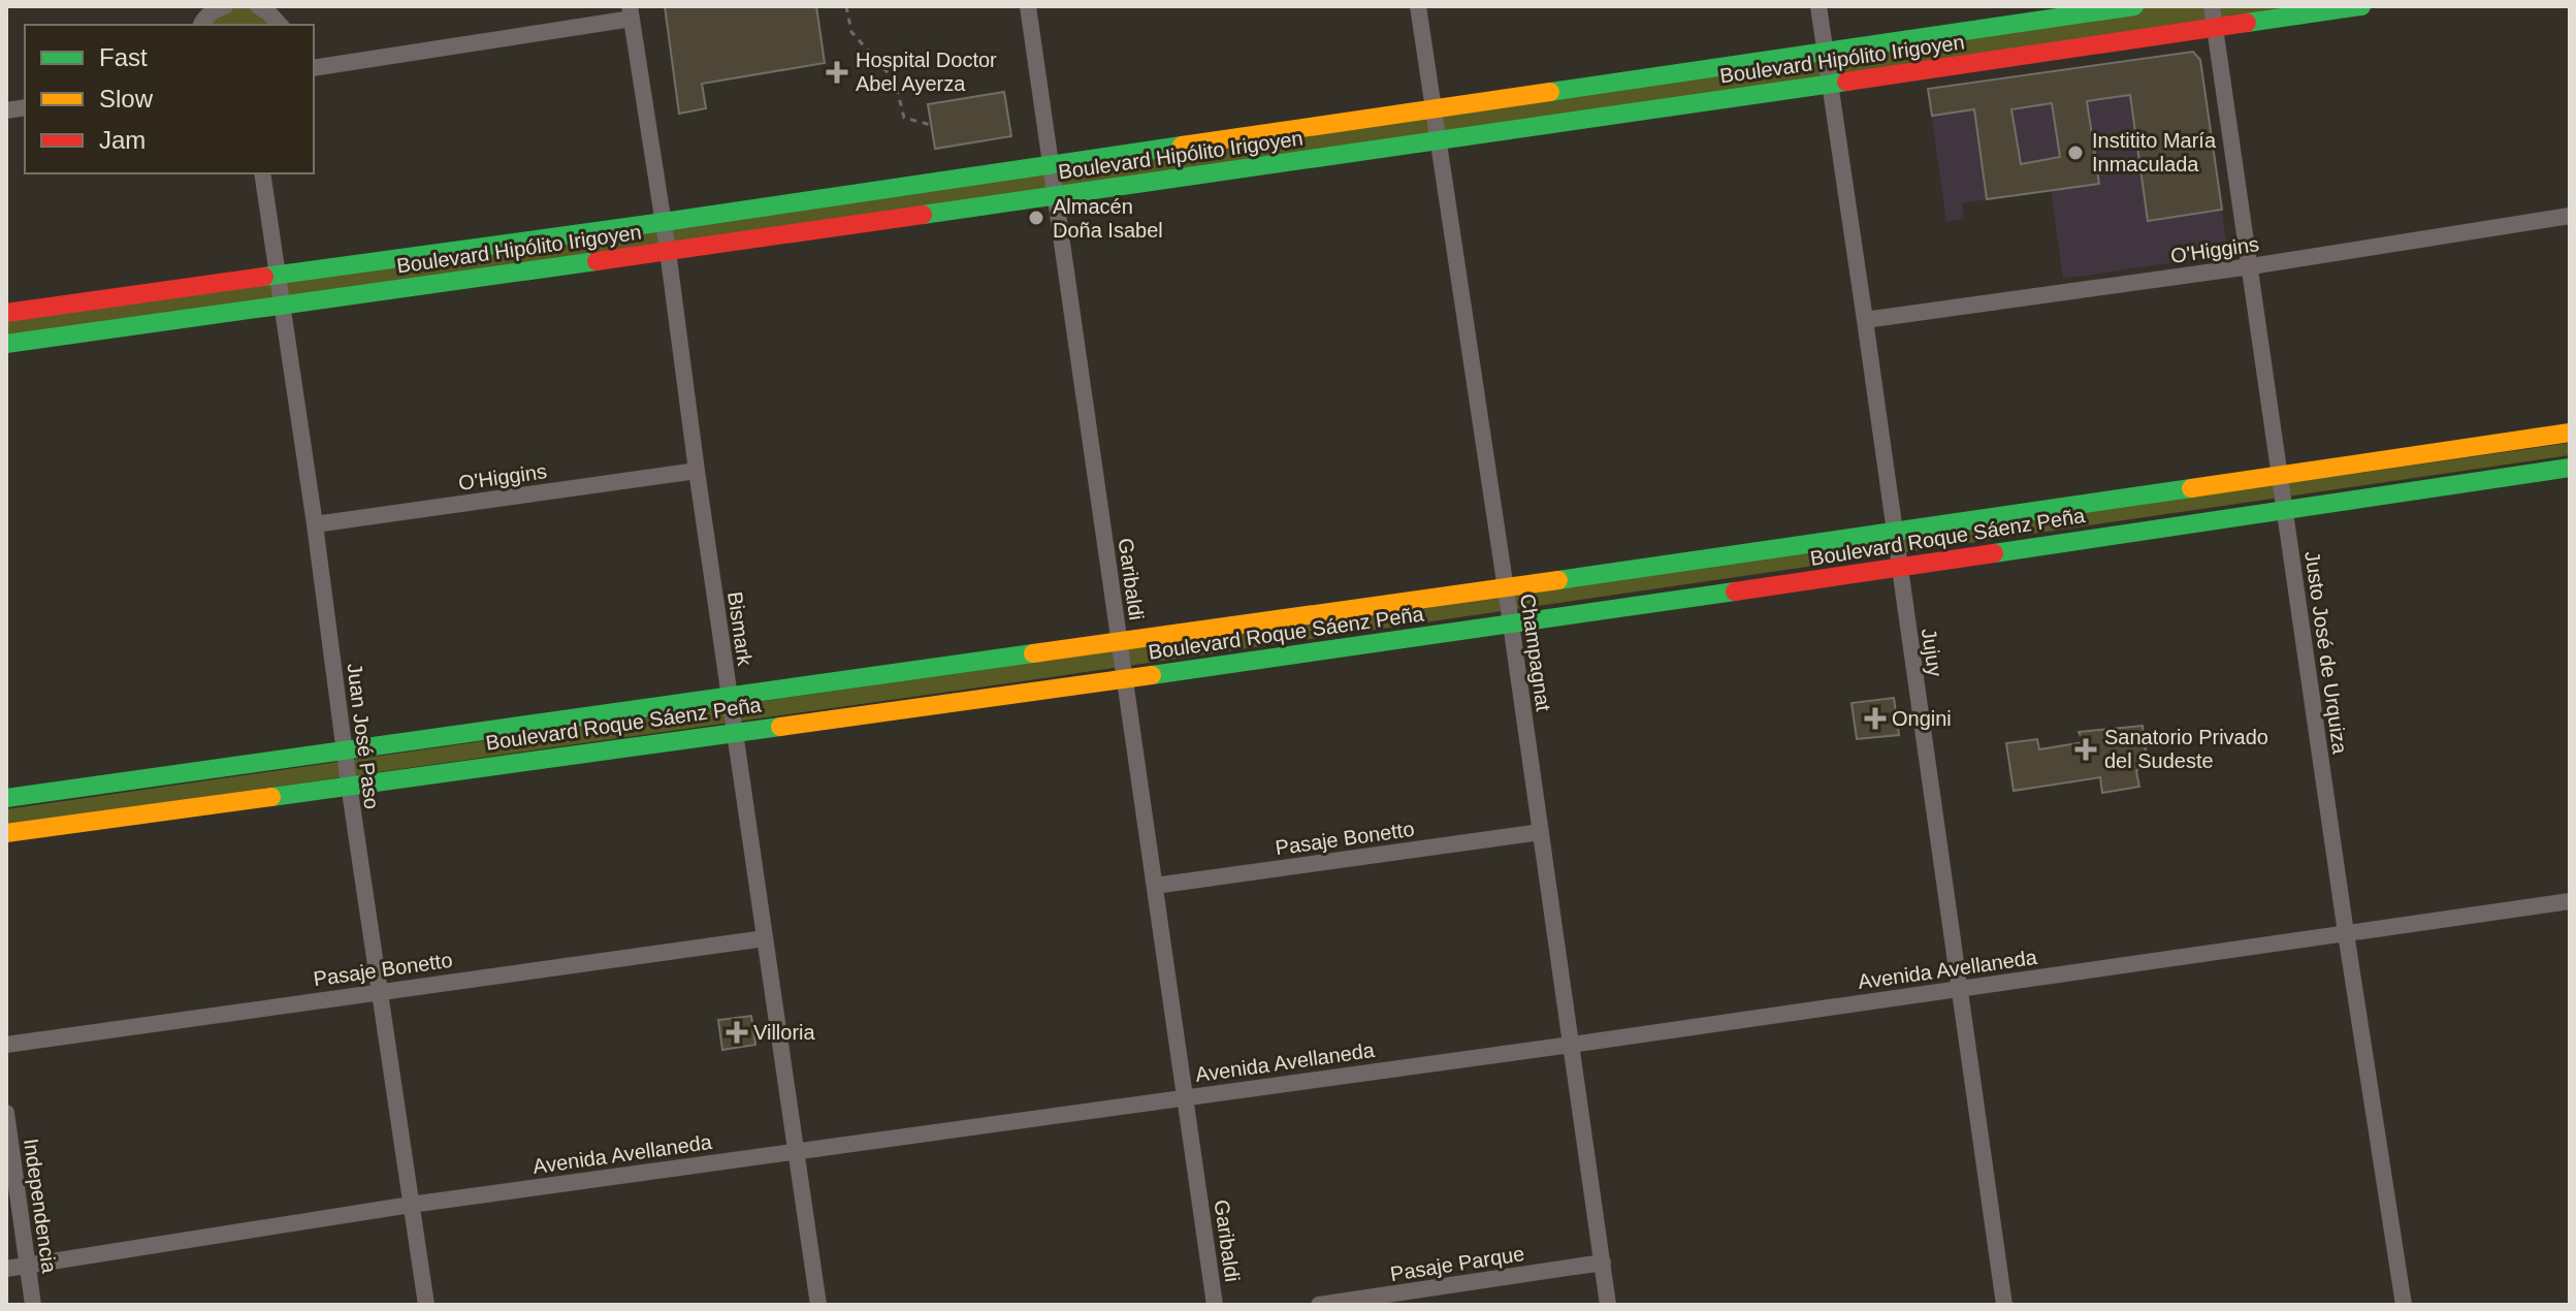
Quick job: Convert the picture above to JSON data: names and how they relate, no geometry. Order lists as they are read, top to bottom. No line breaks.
{"streets":{"street":["Boulevard Hipólito Irigoyen","O'Higgins","Boulevard Roque Sáenz Peña","Garibaldi","Bismark","Champagnat","Jujuy","Justo José de Urquiza","Juan José Paso","Pasaje Bonetto","Avenida Avellaneda","Independencia","Pasaje Parque"]},"crossings":[["Boulevard Hipólito Irigoyen","Garibaldi"],["Boulevard Hipólito Irigoyen","Bismark"],["Boulevard Hipólito Irigoyen","Champagnat"],["Boulevard Hipólito Irigoyen","Jujuy"],["Boulevard Hipólito Irigoyen","Justo José de Urquiza"],["Boulevard Hipólito Irigoyen","Juan José Paso"],["O'Higgins","Bismark"],["O'Higgins","Jujuy"],["O'Higgins","Justo José de Urquiza"],["O'Higgins","Juan José Paso"],["Boulevard Roque Sáenz Peña","Garibaldi"],["Boulevard Roque Sáenz Peña","Bismark"],["Boulevard Roque Sáenz Peña","Champagnat"],["Boulevard Roque Sáenz Peña","Jujuy"],["Boulevard Roque Sáenz Peña","Justo José de Urquiza"],["Boulevard Roque Sáenz Peña","Juan José Paso"],["Garibaldi","Pasaje Bonetto"],["Garibaldi","Avenida Avellaneda"],["Bismark","Pasaje Bonetto"],["Bismark","Avenida Avellaneda"],["Champagnat","Pasaje Bonetto"],["Champagnat","Avenida Avellaneda"],["Champagnat","Pasaje Parque"],["Jujuy","Avenida Avellaneda"],["Justo José de Urquiza","Avenida Avellaneda"],["Juan José Paso","Pasaje Bonetto"],["Juan José Paso","Avenida Avellaneda"],["Avenida Avellaneda","Independencia"]],"places":{"health":["Hospital Doctor Abel Ayerza","Ongini","Sanatorio Privado del Sudeste","Villoria"],"other":["Institito María Inmaculada","Almacén Doña Isabel"]},"legend":["Fast","Slow","Jam"]}
